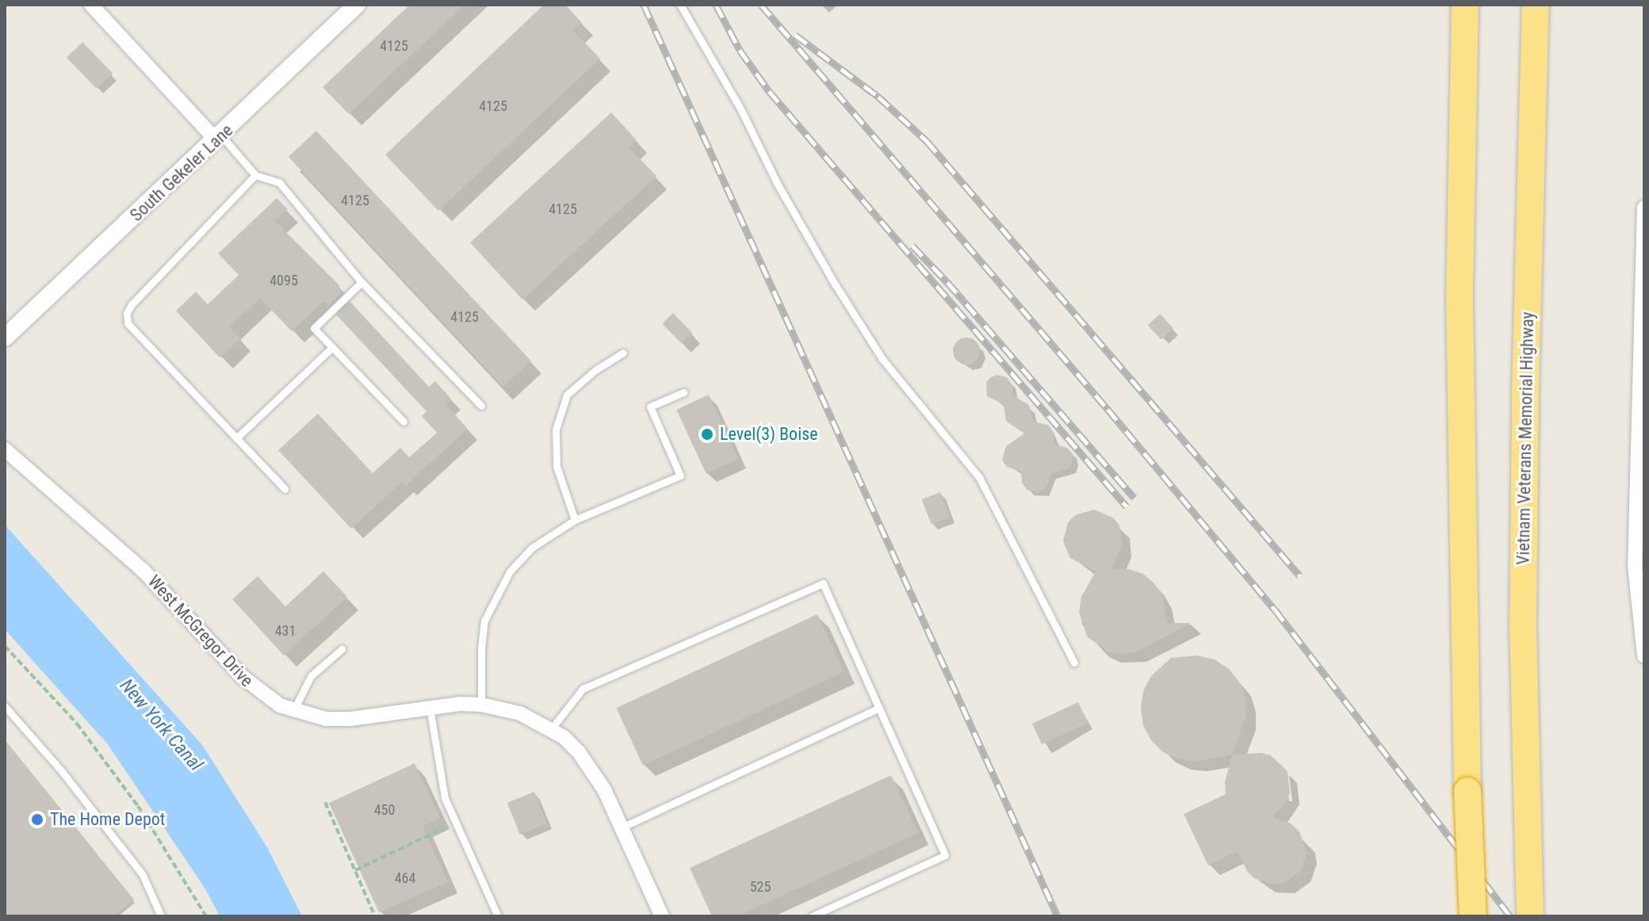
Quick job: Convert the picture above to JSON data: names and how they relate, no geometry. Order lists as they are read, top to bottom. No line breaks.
{"streets":{"highway":["Vietnam Veterans Memorial Highway"],"street":["South Gekeler Lane","West McGregor Drive"]},"water":["New York Canal"],"places":["Level(3) Boise","The Home Depot"],"house_numbers":["4125","4125","4125","4125","4095","4125","431","450","464","525"]}
